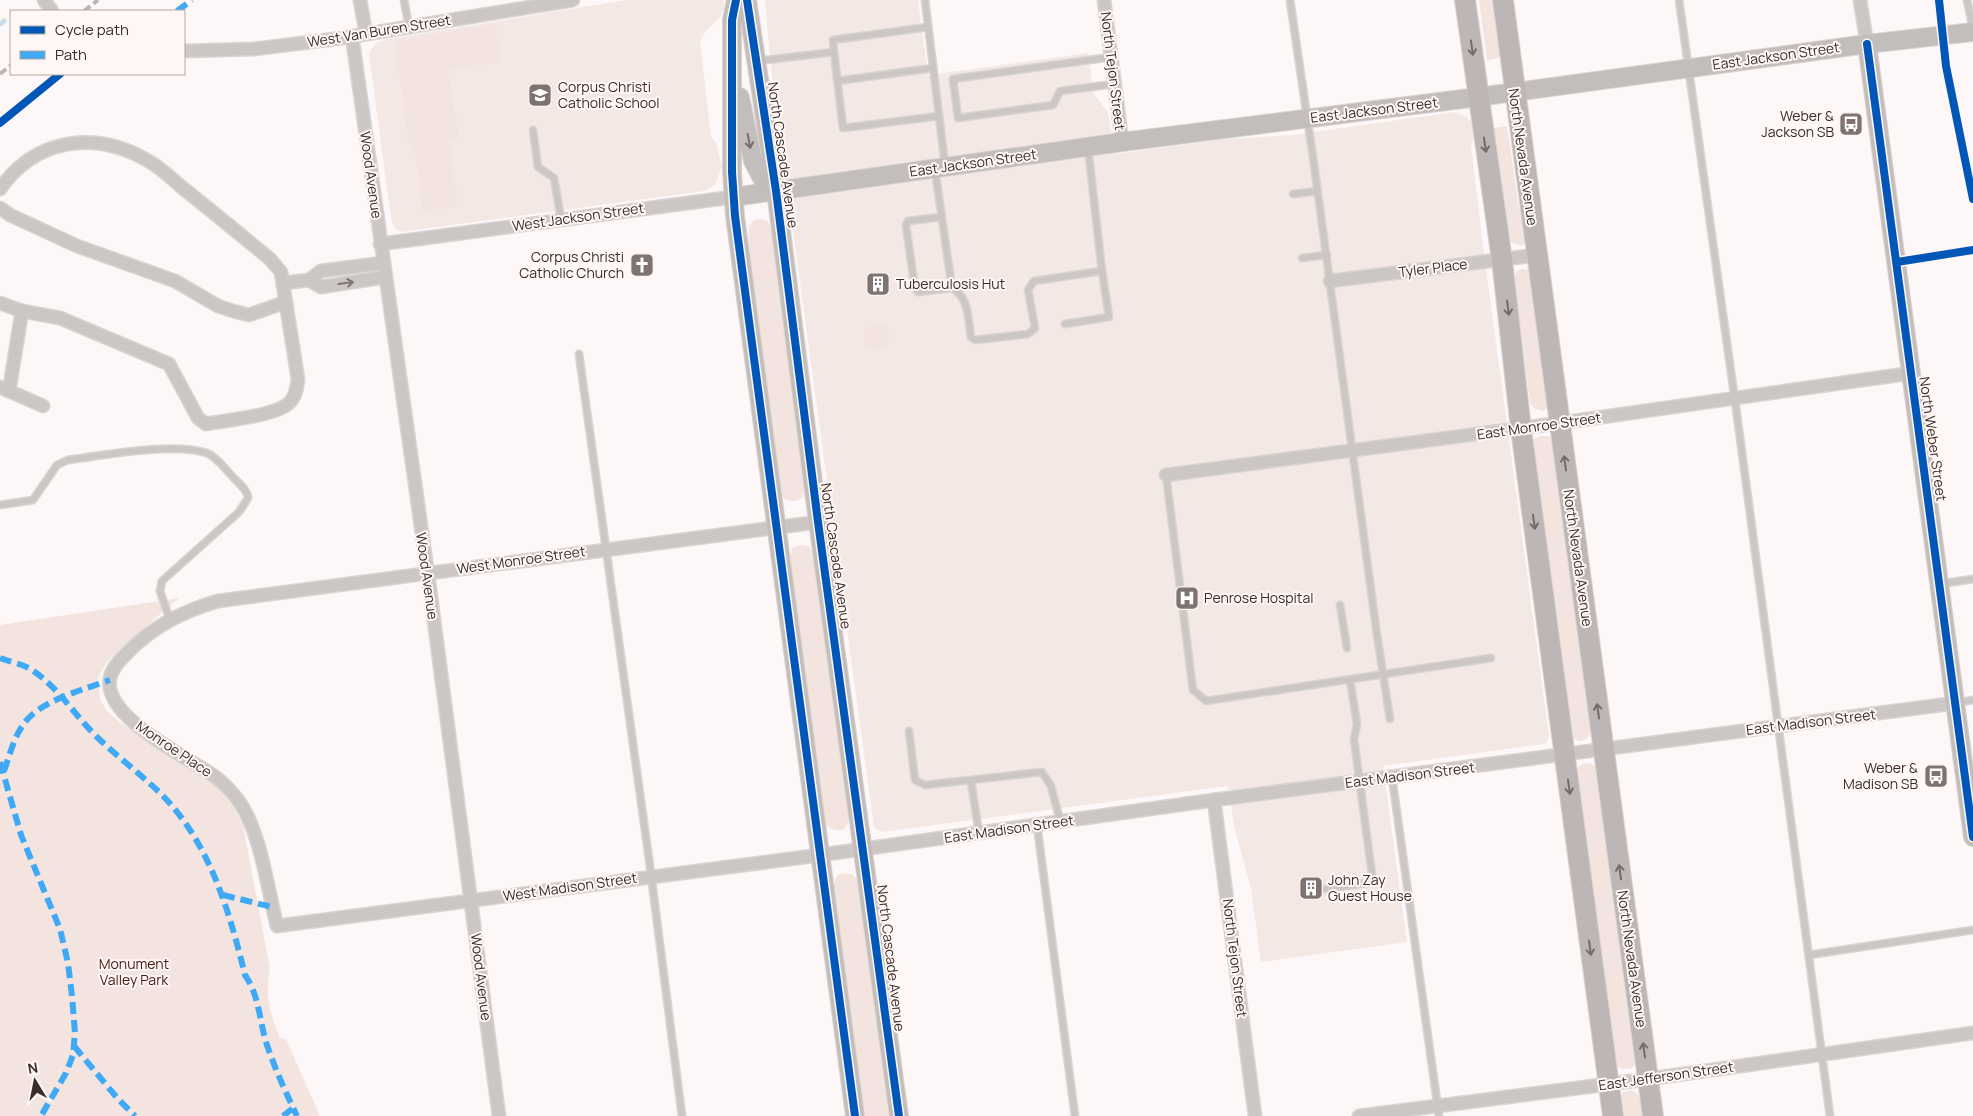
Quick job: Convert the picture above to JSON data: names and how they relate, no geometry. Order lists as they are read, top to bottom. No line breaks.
{"streets":{"main road":["East Jackson Street","North Cascade Avenue","North Nevada Avenue","West Jackson Street","North Weber Street"],"street":["West Van Buren Street","North Tejon Street","Wood Avenue","Tyler Place","East Monroe Street","West Monroe Street","East Madison Street","Monroe Place","West Madison Street","East Jefferson Street"]},"crossings":[["West Van Buren Street","Wood Avenue"],["East Jackson Street","North Tejon Street"],["East Jackson Street","North Cascade Avenue"],["East Jackson Street","North Nevada Avenue"],["East Jackson Street","West Jackson Street"],["East Jackson Street","North Weber Street"],["North Tejon Street","East Madison Street"],["North Cascade Avenue","West Jackson Street"],["North Cascade Avenue","West Monroe Street"],["North Cascade Avenue","East Madison Street"],["North Cascade Avenue","West Madison Street"],["North Nevada Avenue","Tyler Place"],["North Nevada Avenue","East Monroe Street"],["North Nevada Avenue","East Madison Street"],["North Nevada Avenue","East Jefferson Street"],["Wood Avenue","West Jackson Street"],["Wood Avenue","West Monroe Street"],["Wood Avenue","West Madison Street"],["East Monroe Street","North Weber Street"],["North Weber Street","East Madison Street"],["West Monroe Street","Monroe Place"],["East Madison Street","West Madison Street"],["Monroe Place","West Madison Street"]],"parks":["Monument Valley Park"],"places":{"school or university":["Corpus Christi Catholic School"],"bus stop":["Weber & Jackson SB","Weber & Madison SB"],"church":["Corpus Christi Catholic Church"],"building":["Tuberculosis Hut","John Zay Guest House"],"hospital":["Penrose Hospital"]},"legend":["Cycle path","Path"],"north":"top"}
